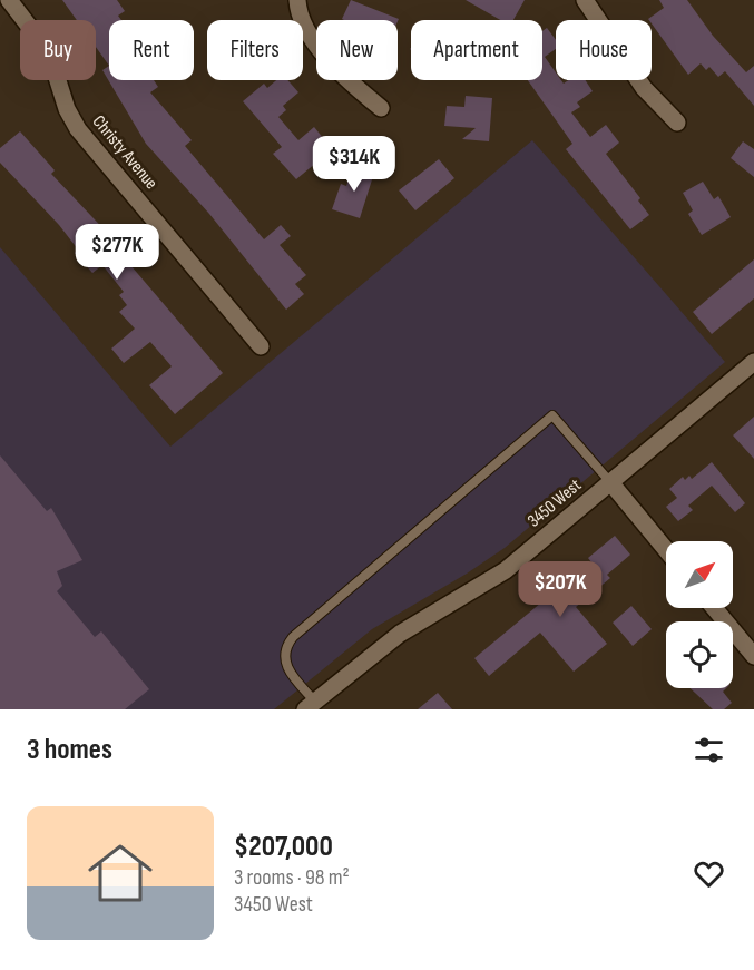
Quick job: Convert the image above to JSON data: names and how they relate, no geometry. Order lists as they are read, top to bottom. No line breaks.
{"streets":{"street":["Christy Avenue","3450 West"]},"north":"top right","page":{"chip":["Buy","Rent","Filters","New","Apartment","House"],"price":["$314K","$277K","$207K"],"heading":"3 homes","list":[{"name":"$207,000","note":"3 rooms · 98 m² · 3450 West"}]}}
